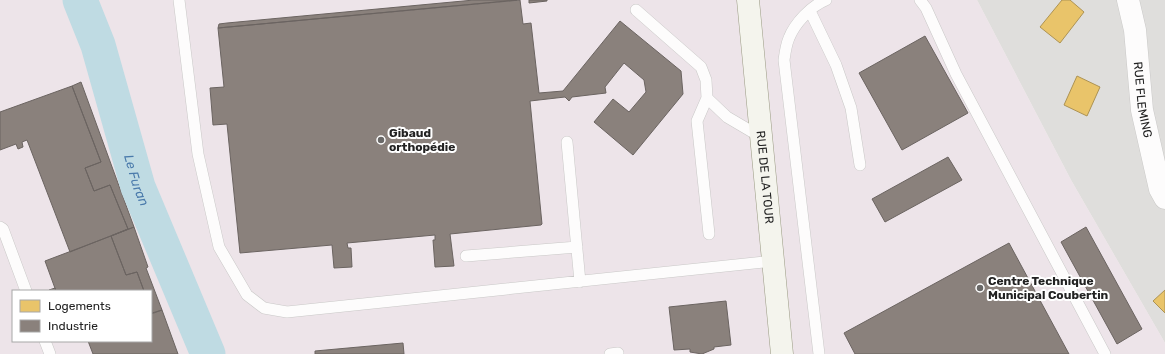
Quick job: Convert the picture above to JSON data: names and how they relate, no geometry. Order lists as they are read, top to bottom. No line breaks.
{"streets":{"street":["RUE FLEMING","RUE DE LA TOUR"]},"water":["Le Furan"],"places":["Gibaud orthopédie","Centre Technique Municipal Coubertin"],"legend":["Logements","Industrie"]}
